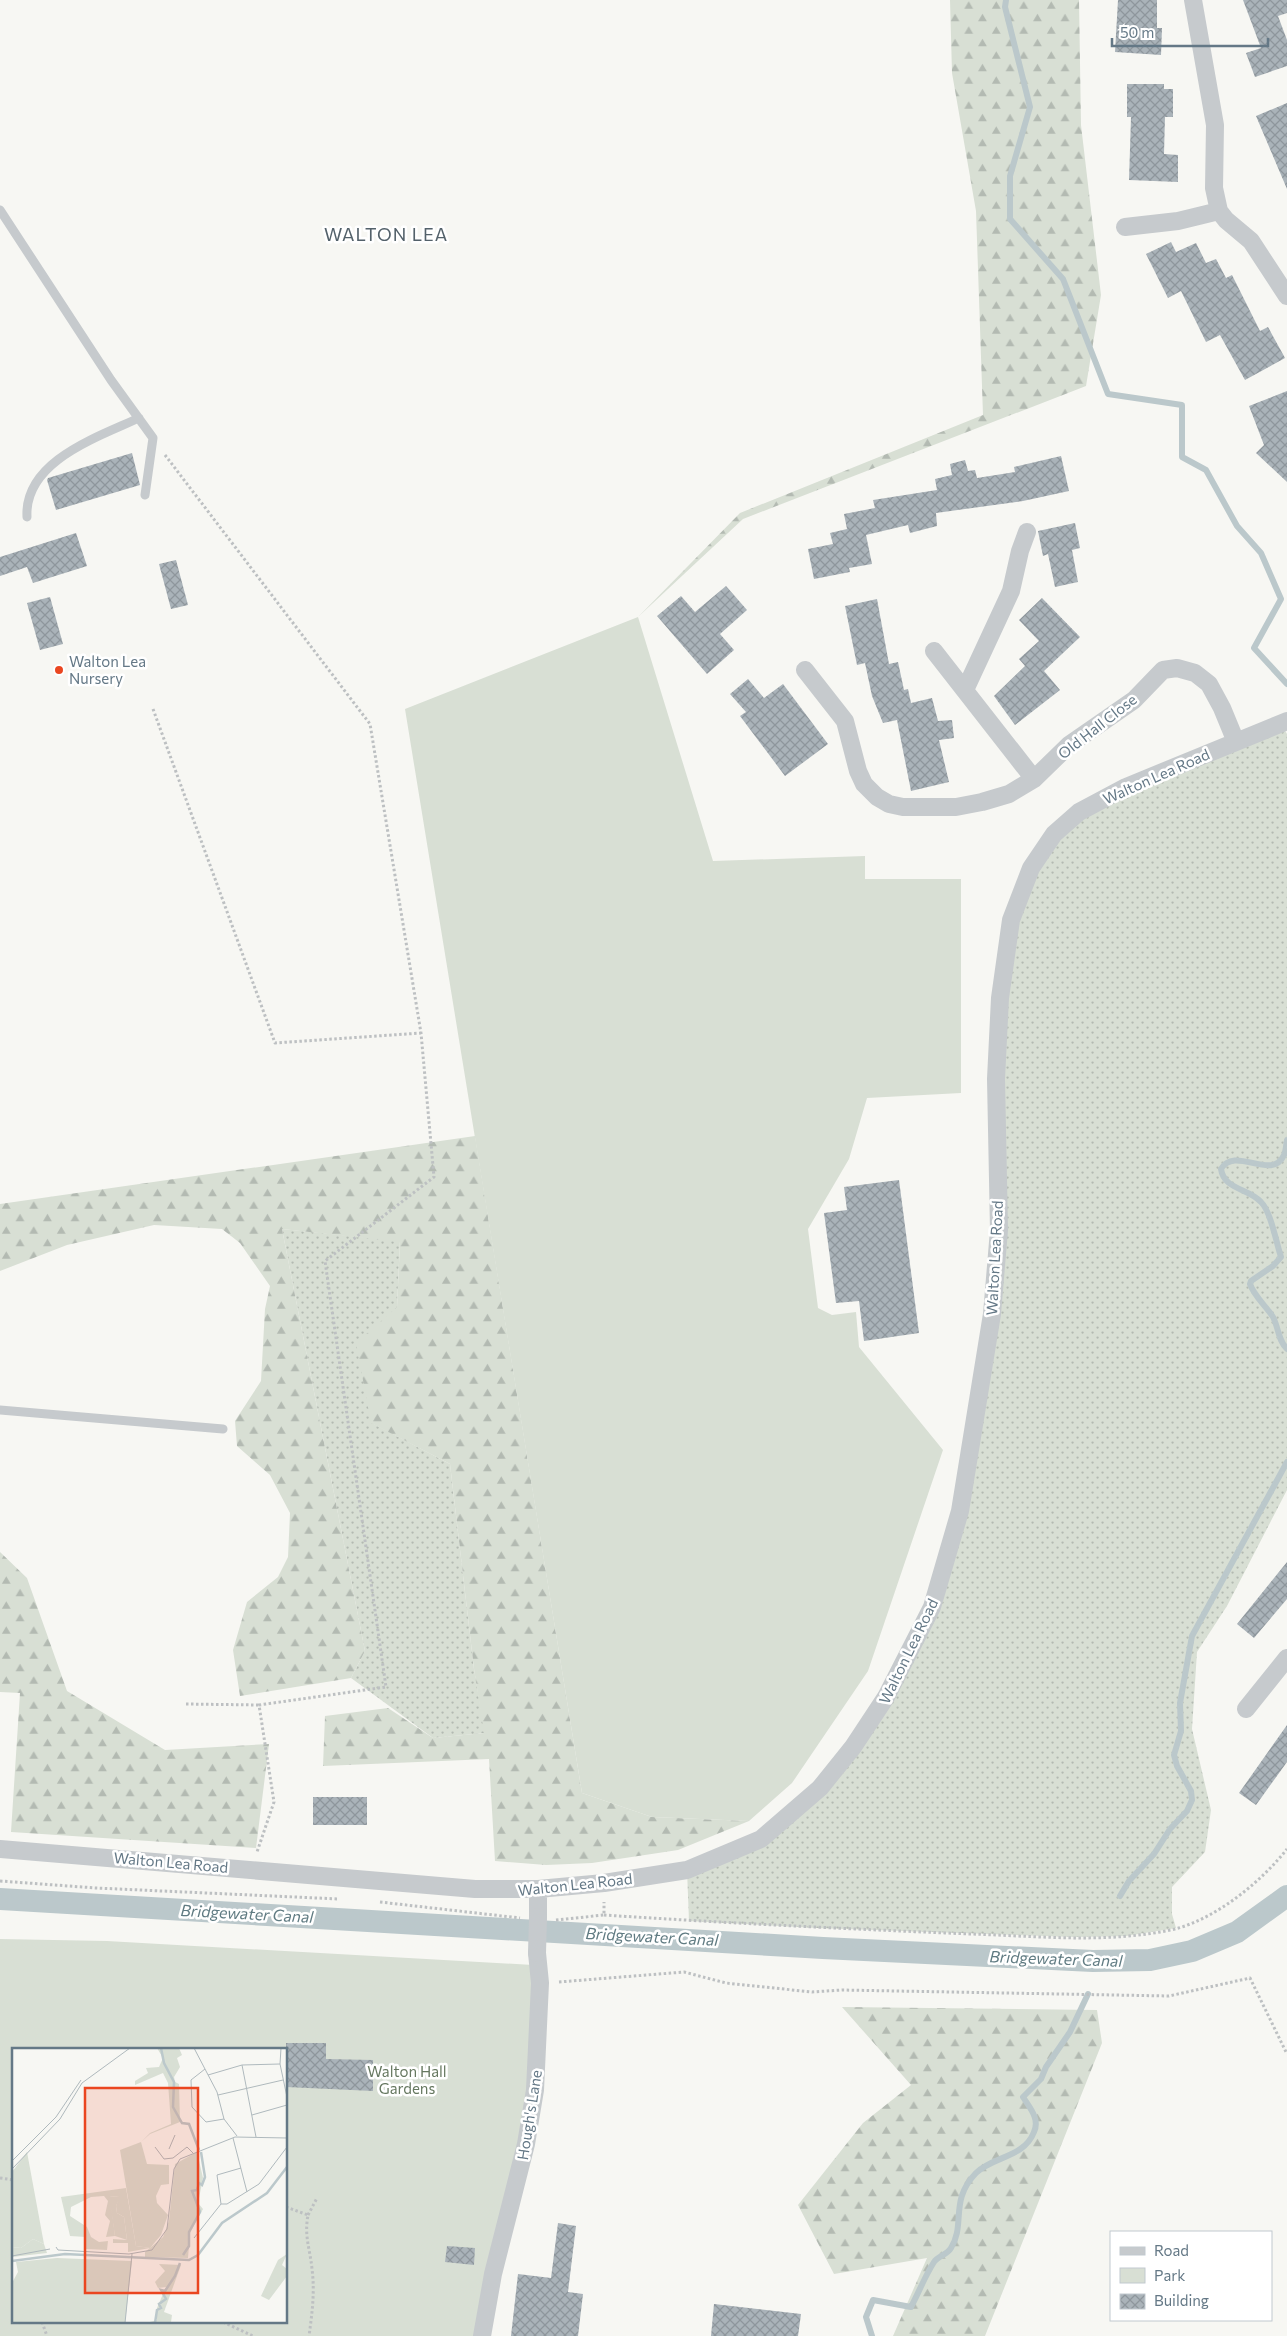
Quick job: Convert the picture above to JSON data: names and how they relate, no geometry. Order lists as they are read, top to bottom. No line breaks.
{"streets":{"street":["Old Hall Close","Walton Lea Road","Hough's Lane"]},"crossings":[["Old Hall Close","Walton Lea Road"],["Walton Lea Road","Hough's Lane"]],"districts":["WALTON LEA"],"water":["Bridgewater Canal"],"parks":["Walton Hall Gardens"],"places":["Walton Lea Nursery"],"legend":["Road","Park","Building"],"scale_bar":"50 m"}
